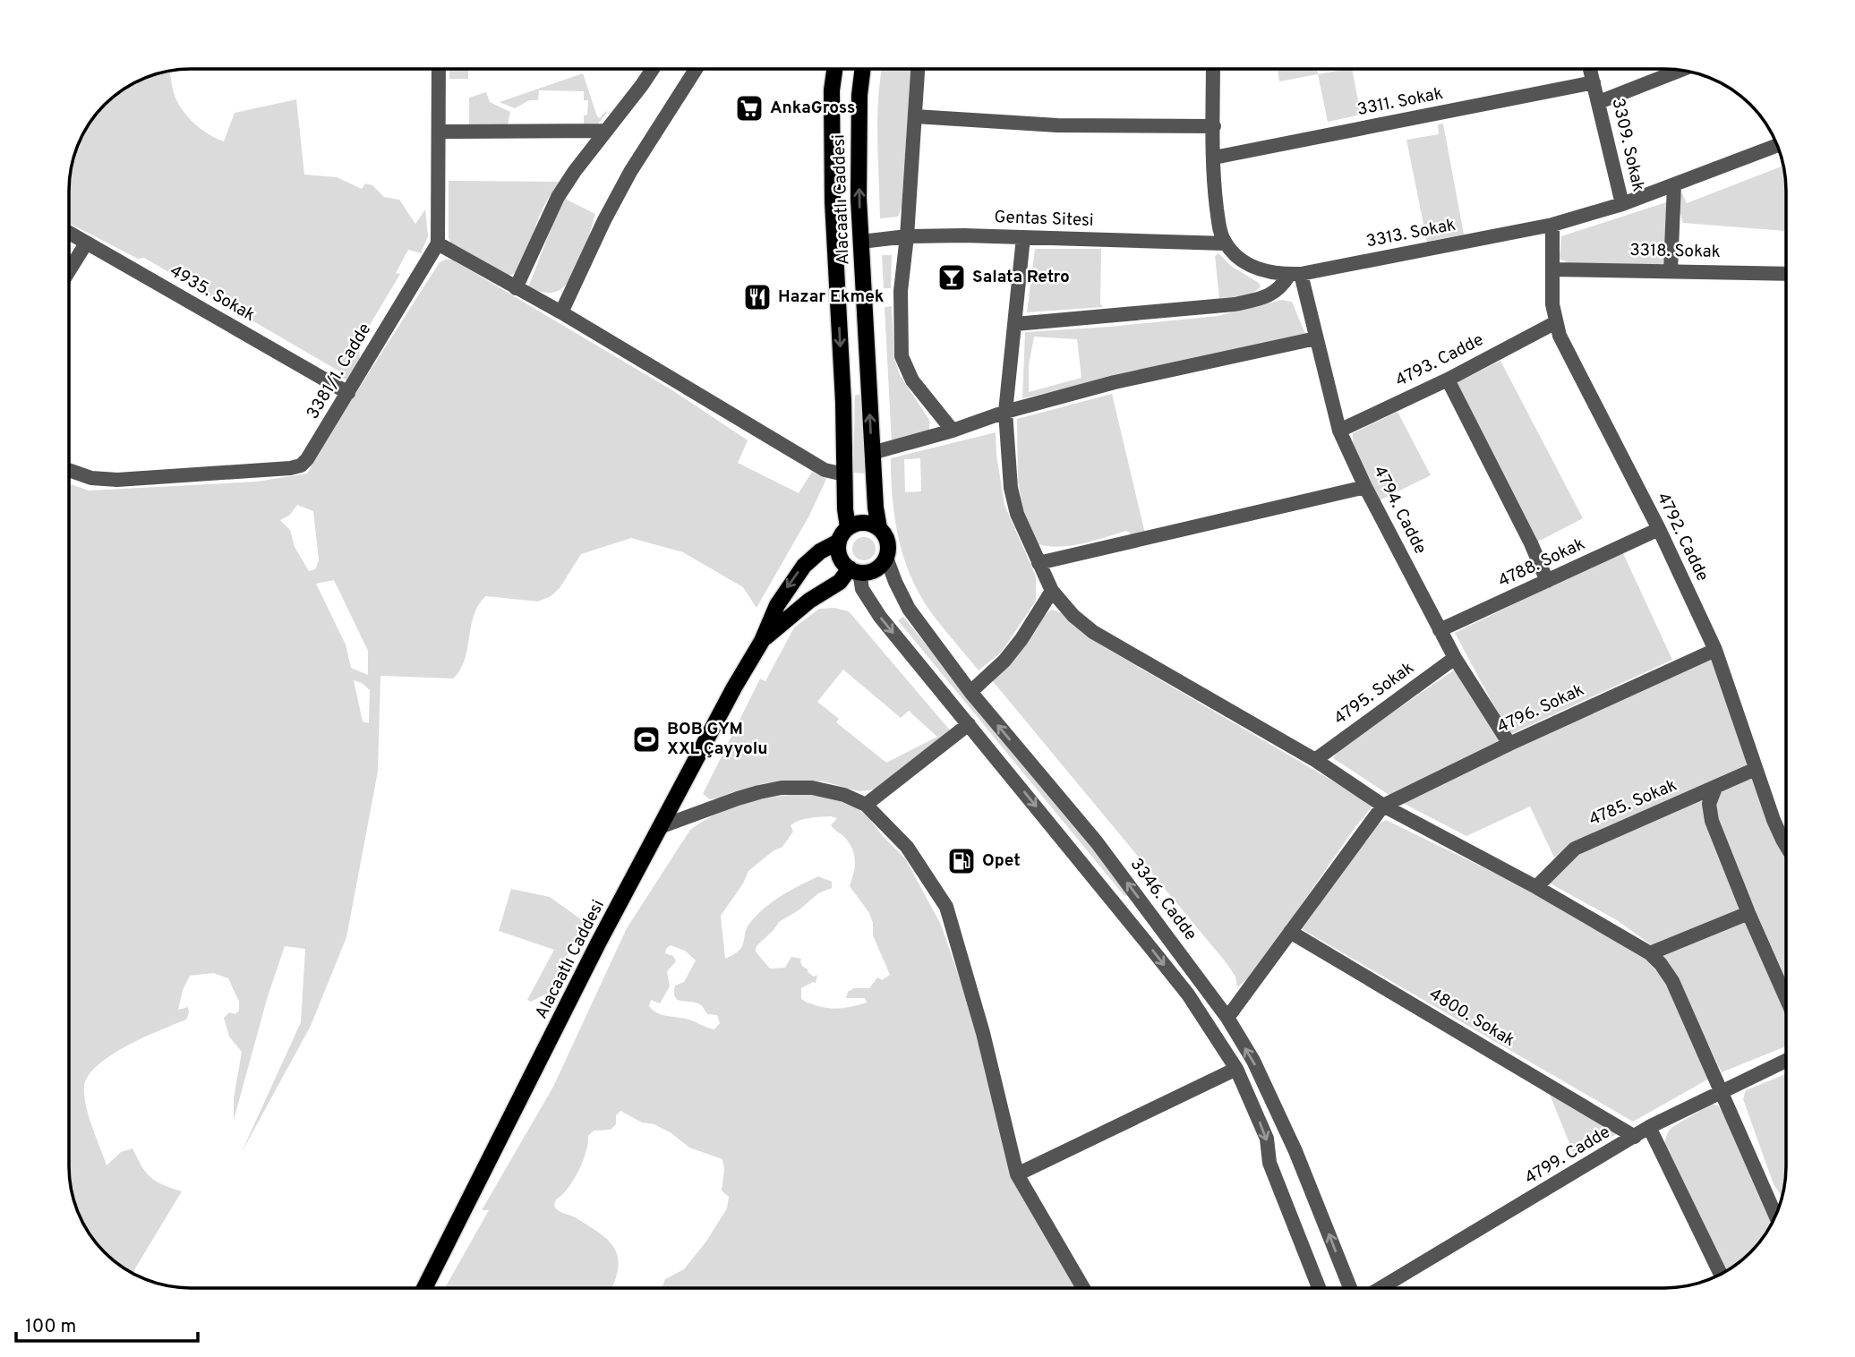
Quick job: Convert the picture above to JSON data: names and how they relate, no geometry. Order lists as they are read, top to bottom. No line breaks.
{"streets":{"main road":["Alacaatlı Caddesi"],"street":["3311. Sokak","3309. Sokak","Gentas Sitesi","3313. Sokak","3318. Sokak","4935. Sokak","4793. Cadde","3381/1. Cadde","4794. Cadde","4792. Cadde","4788. Sokak","4795. Sokak","4796. Sokak","4785. Sokak","3346. Cadde","4800. Sokak","4799. Cadde"]},"crossings":[["3311. Sokak","3309. Sokak"],["3309. Sokak","3313. Sokak"],["Alacaatlı Caddesi","Gentas Sitesi"],["Alacaatlı Caddesi","3346. Cadde"],["Gentas Sitesi","3313. Sokak"],["3313. Sokak","4794. Cadde"],["3313. Sokak","4792. Cadde"],["3318. Sokak","4792. Cadde"],["4935. Sokak","3381/1. Cadde"],["4793. Cadde","4794. Cadde"],["4793. Cadde","4792. Cadde"],["4794. Cadde","4788. Sokak"],["4794. Cadde","4795. Sokak"],["4794. Cadde","4796. Sokak"],["4792. Cadde","4788. Sokak"],["4792. Cadde","4796. Sokak"],["4792. Cadde","4785. Sokak"],["4800. Sokak","4799. Cadde"]],"places":{"supermarket":["AnkaGross"],"bar":["Salata Retro"],"restaurant":["Hazar Ekmek"],"sports":["BOB GYM XXL Çayyolu"],"fuel station":["Opet"]},"scale_bar":"100 m"}
